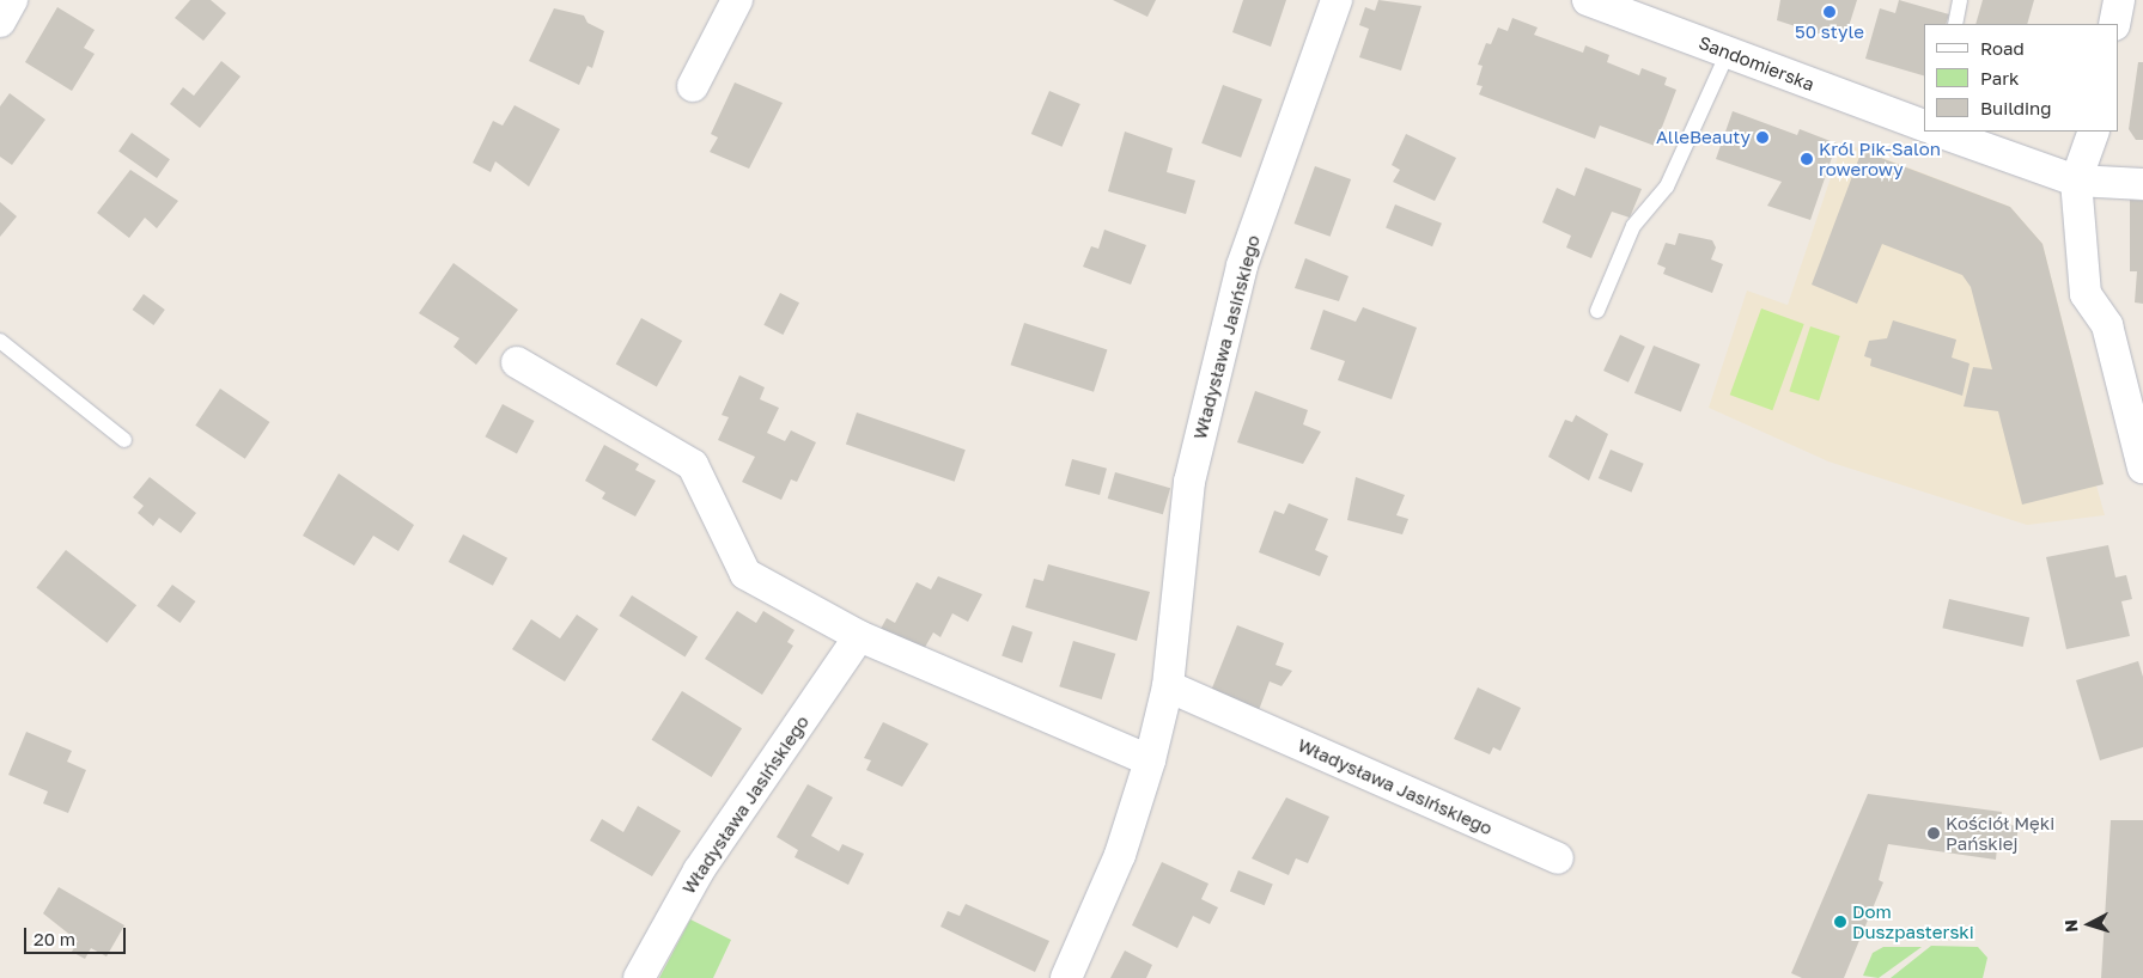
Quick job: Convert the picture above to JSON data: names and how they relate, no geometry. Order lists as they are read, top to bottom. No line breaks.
{"streets":{"street":["Sandomierska","Władysława Jasińskiego"]},"places":["50 style","AlleBeauty","Król Pik-Salon rowerowy","Kościół Męki Pańskiej","Dom Duszpasterski"],"legend":["Road","Park","Building"],"scale_bar":"20 m","north":"left"}
